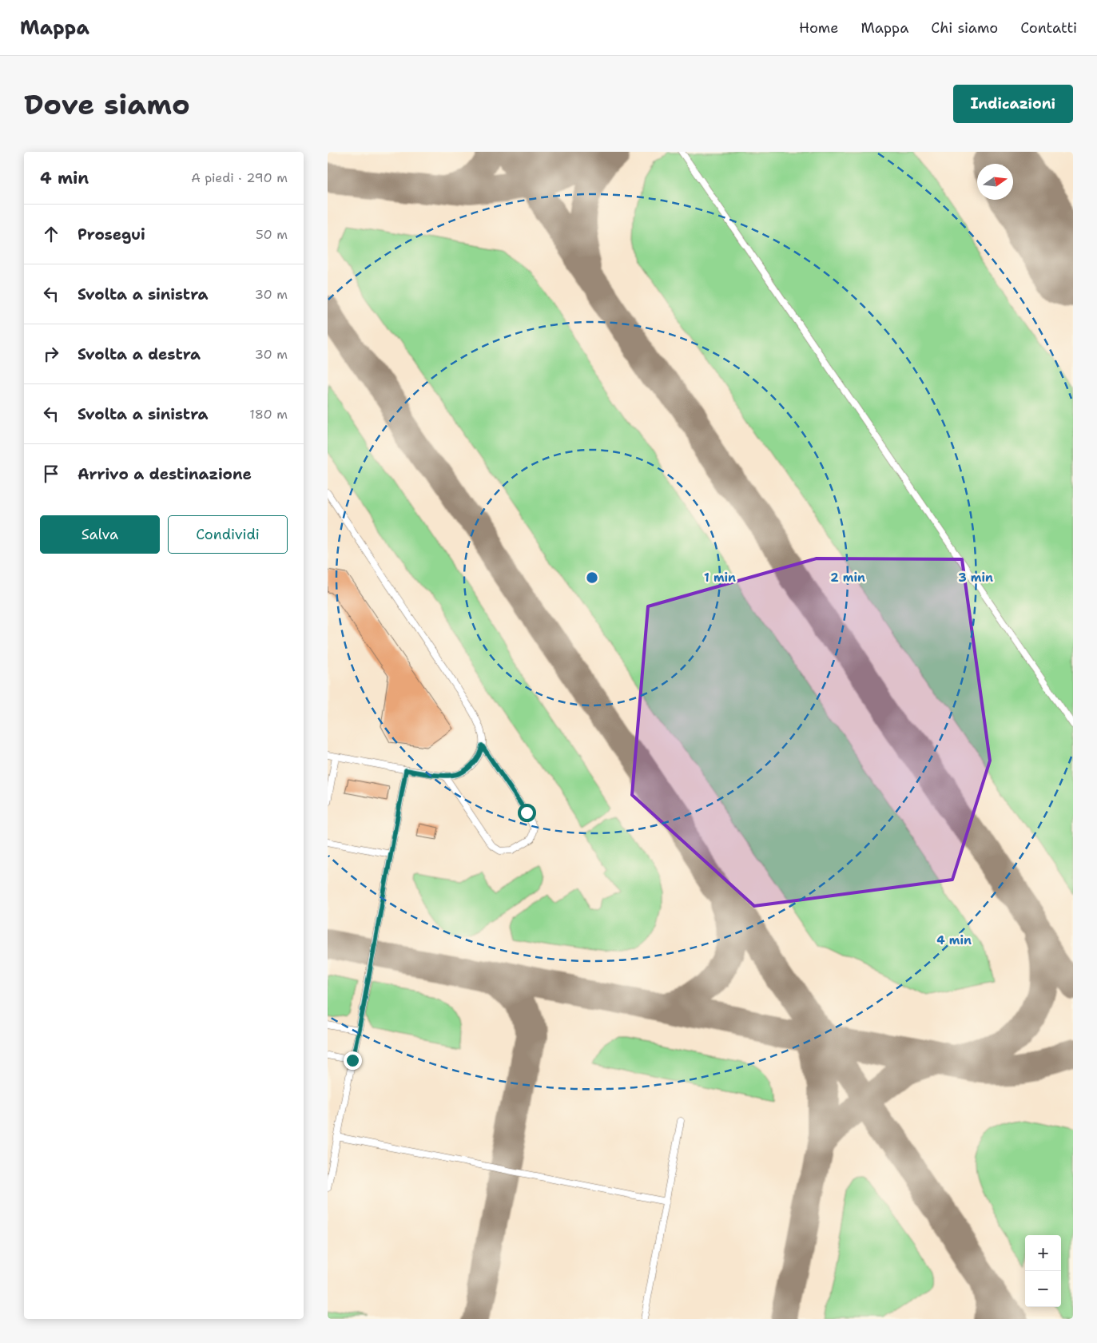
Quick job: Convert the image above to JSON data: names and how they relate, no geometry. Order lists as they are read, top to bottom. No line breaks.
{"north":"right","page":{"header":"Mappa","nav":["Home","Mappa","Chi siamo","Contatti"],"buttons":["Indicazioni",["Salva","Condividi"]],"title":"Dove siamo","heading":["4 min","A piedi · 290 m"],"list":[["Prosegui","50 m"],["Svolta a sinistra","30 m"],["Svolta a destra","30 m"],["Svolta a sinistra","180 m"],"Arrivo a destinazione"],"map_buttons":["+","−"]},"rings":["1 min","2 min","3 min","4 min"]}
